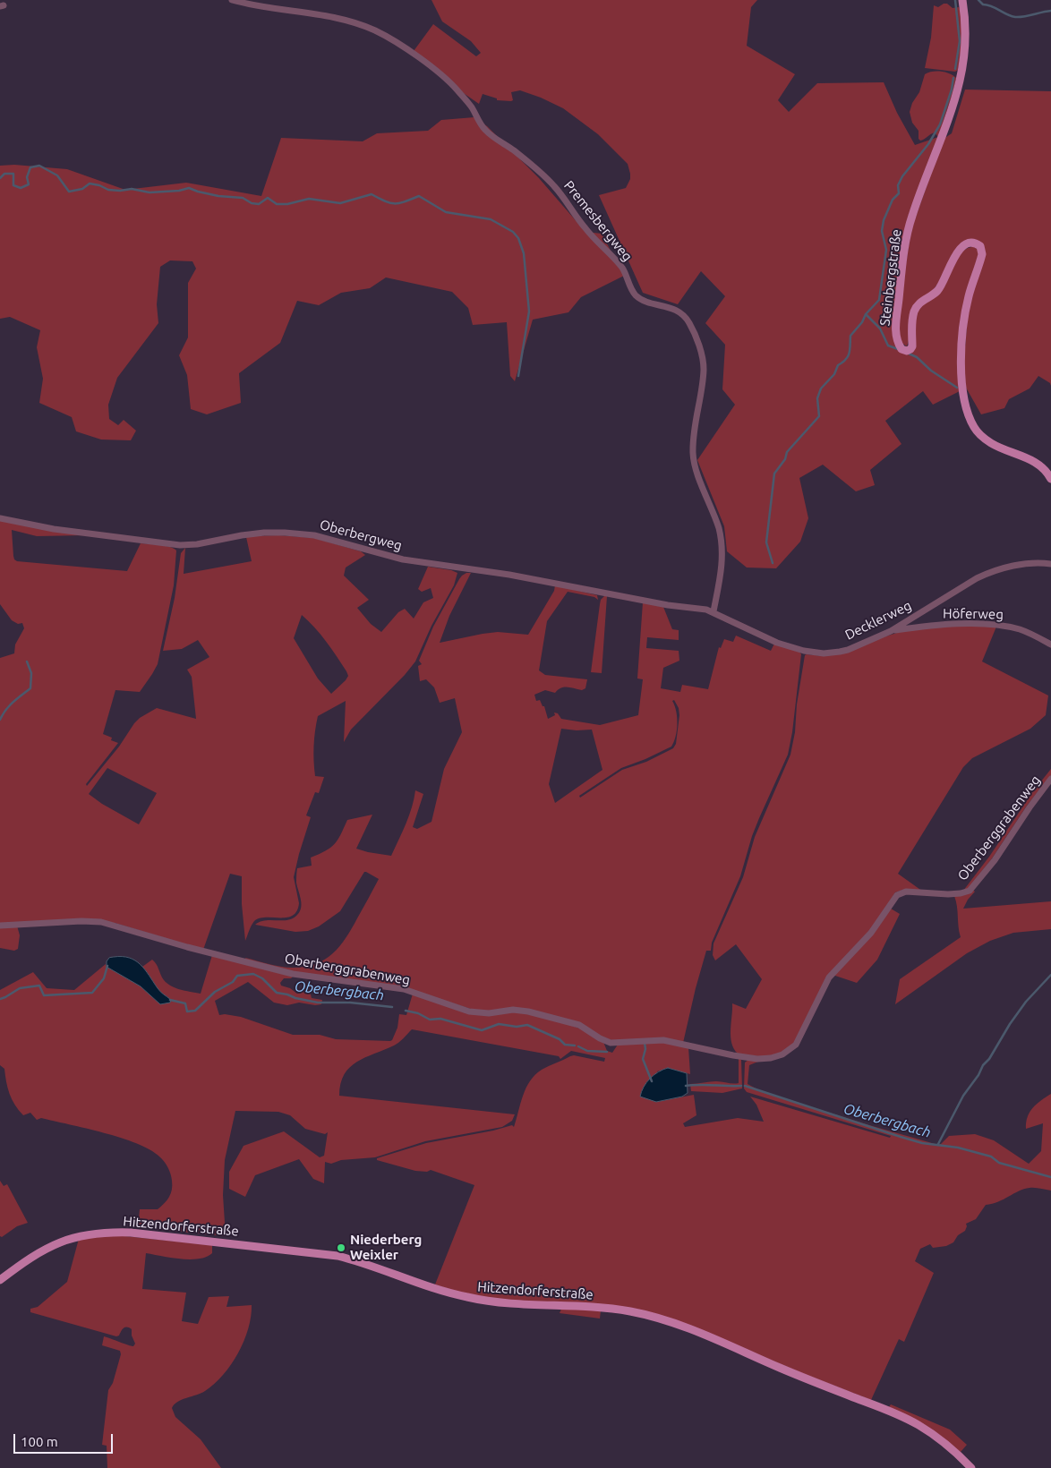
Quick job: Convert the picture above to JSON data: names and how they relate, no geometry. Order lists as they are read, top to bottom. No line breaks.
{"streets":{"main road":["Steinbergstraße","Hitzendorferstraße"],"street":["Premesbergweg","Oberbergweg","Höferweg","Decklerweg","Oberberggrabenweg"]},"crossings":[["Premesbergweg","Oberbergweg"],["Premesbergweg","Decklerweg"],["Oberbergweg","Decklerweg"],["Höferweg","Decklerweg"]],"water":["Oberbergbach"],"places":["Niederberg Weixler"],"scale_bar":"100 m"}
